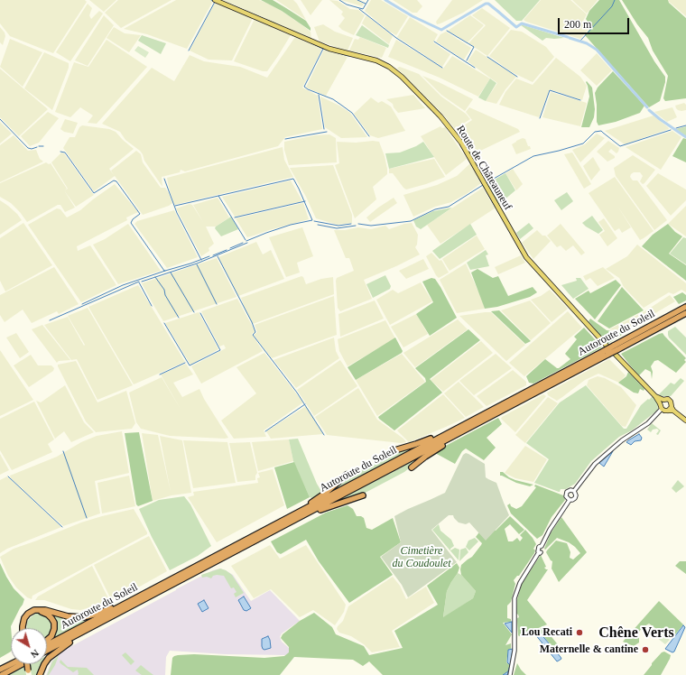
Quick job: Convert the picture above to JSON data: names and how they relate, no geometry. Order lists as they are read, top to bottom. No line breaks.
{"streets":{"highway":["Autoroute du Soleil"],"main road":["Route de Châteauneuf"]},"districts":["Chêne Verts"],"parks":["Cimetière du Coudoulet"],"places":["Lou Recati","Maternelle & cantine"],"scale_bar":"200 m","north":"bottom right"}
